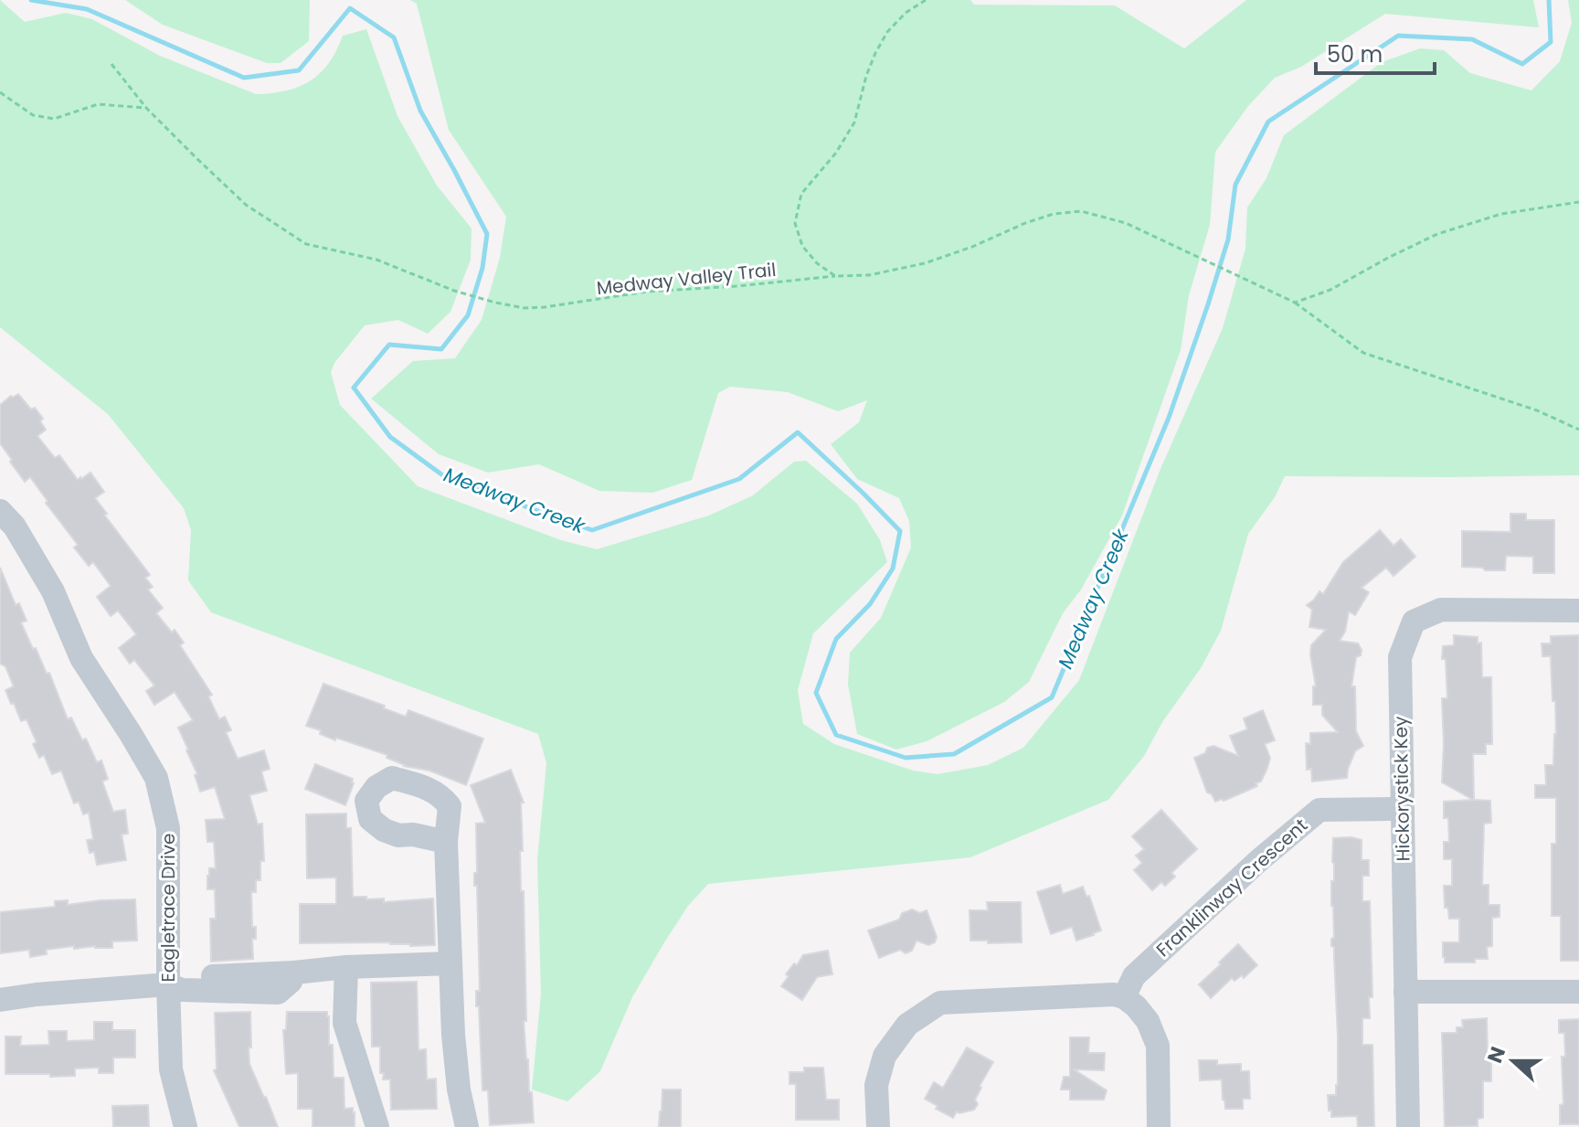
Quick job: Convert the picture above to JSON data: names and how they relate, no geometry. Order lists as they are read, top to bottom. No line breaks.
{"streets":{"street":["Hickorystick Key","Franklinway Crescent","Eagletrace Drive"],"path":["Medway Valley Trail"]},"crossings":[["Hickorystick Key","Franklinway Crescent"]],"water":["Medway Creek"],"scale_bar":"50 m","north":"left"}
